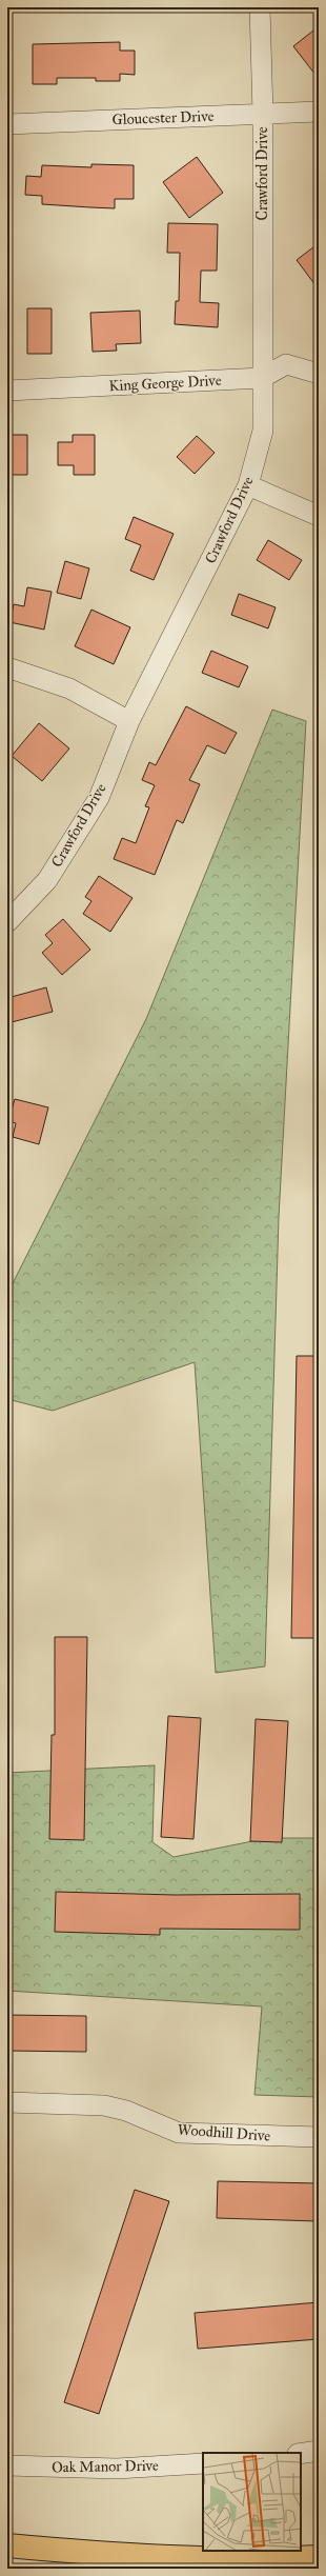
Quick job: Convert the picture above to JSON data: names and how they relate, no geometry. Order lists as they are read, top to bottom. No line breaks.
{"streets":{"street":["Gloucester Drive","Crawford Drive","King George Drive","Woodhill Drive","Oak Manor Drive"]},"crossings":[["Gloucester Drive","Crawford Drive"],["Crawford Drive","King George Drive"]]}
